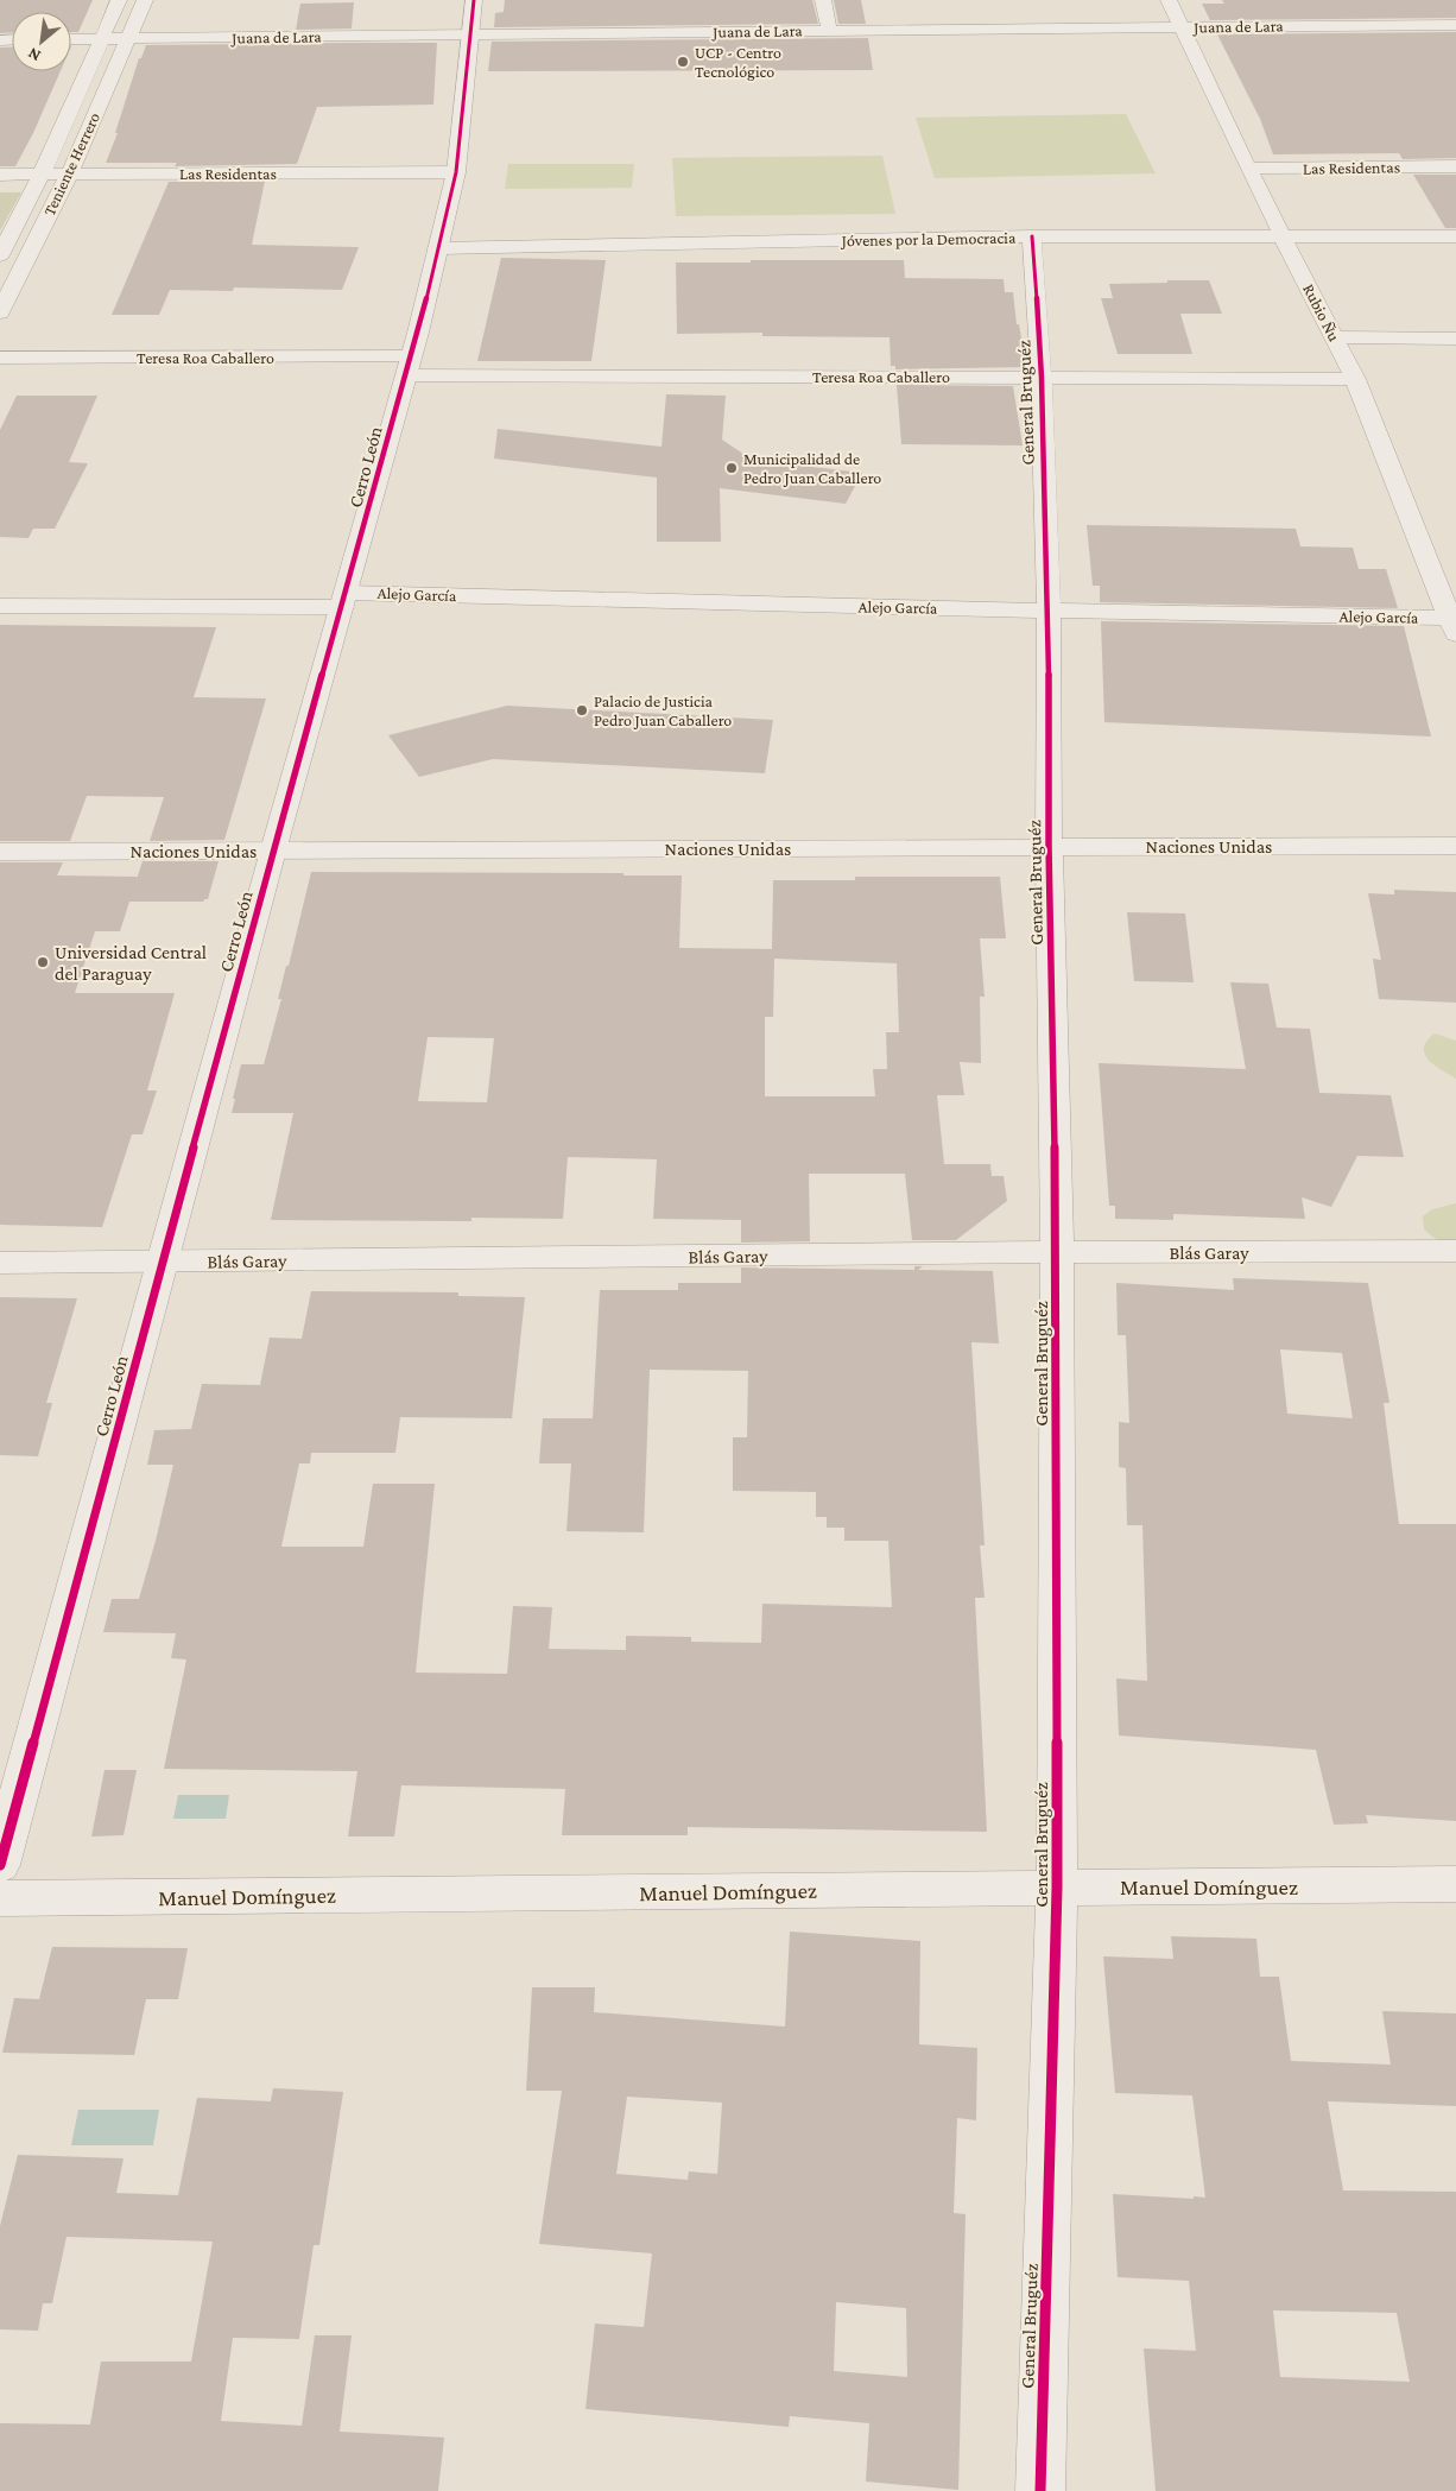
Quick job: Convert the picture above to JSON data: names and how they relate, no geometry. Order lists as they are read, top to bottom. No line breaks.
{"streets":{"street":["Juana de Lara","Teniente Herrero","Las Residentas","Jóvenes por la Democracia","Rubio Ñu","Teresa Roa Caballero","General Bruguéz","Cerro León","Alejo García","Naciones Unidas","Blás Garay","Manuel Domínguez"]},"crossings":[["Juana de Lara","Teniente Herrero"],["Juana de Lara","Rubio Ñu"],["Juana de Lara","Cerro León"],["Teniente Herrero","Las Residentas"],["Las Residentas","Rubio Ñu"],["Las Residentas","Cerro León"],["Jóvenes por la Democracia","Rubio Ñu"],["Jóvenes por la Democracia","General Bruguéz"],["Jóvenes por la Democracia","Cerro León"],["Rubio Ñu","Teresa Roa Caballero"],["Rubio Ñu","Alejo García"],["Teresa Roa Caballero","General Bruguéz"],["Teresa Roa Caballero","Cerro León"],["General Bruguéz","Alejo García"],["General Bruguéz","Naciones Unidas"],["General Bruguéz","Blás Garay"],["General Bruguéz","Manuel Domínguez"],["Cerro León","Alejo García"],["Cerro León","Naciones Unidas"],["Cerro León","Blás Garay"]],"places":["UCP - Centro Tecnológico","Municipalidad de Pedro Juan Caballero","Palacio de Justicia Pedro Juan Caballero","Universidad Central del Paraguay"],"north":"bottom left"}
